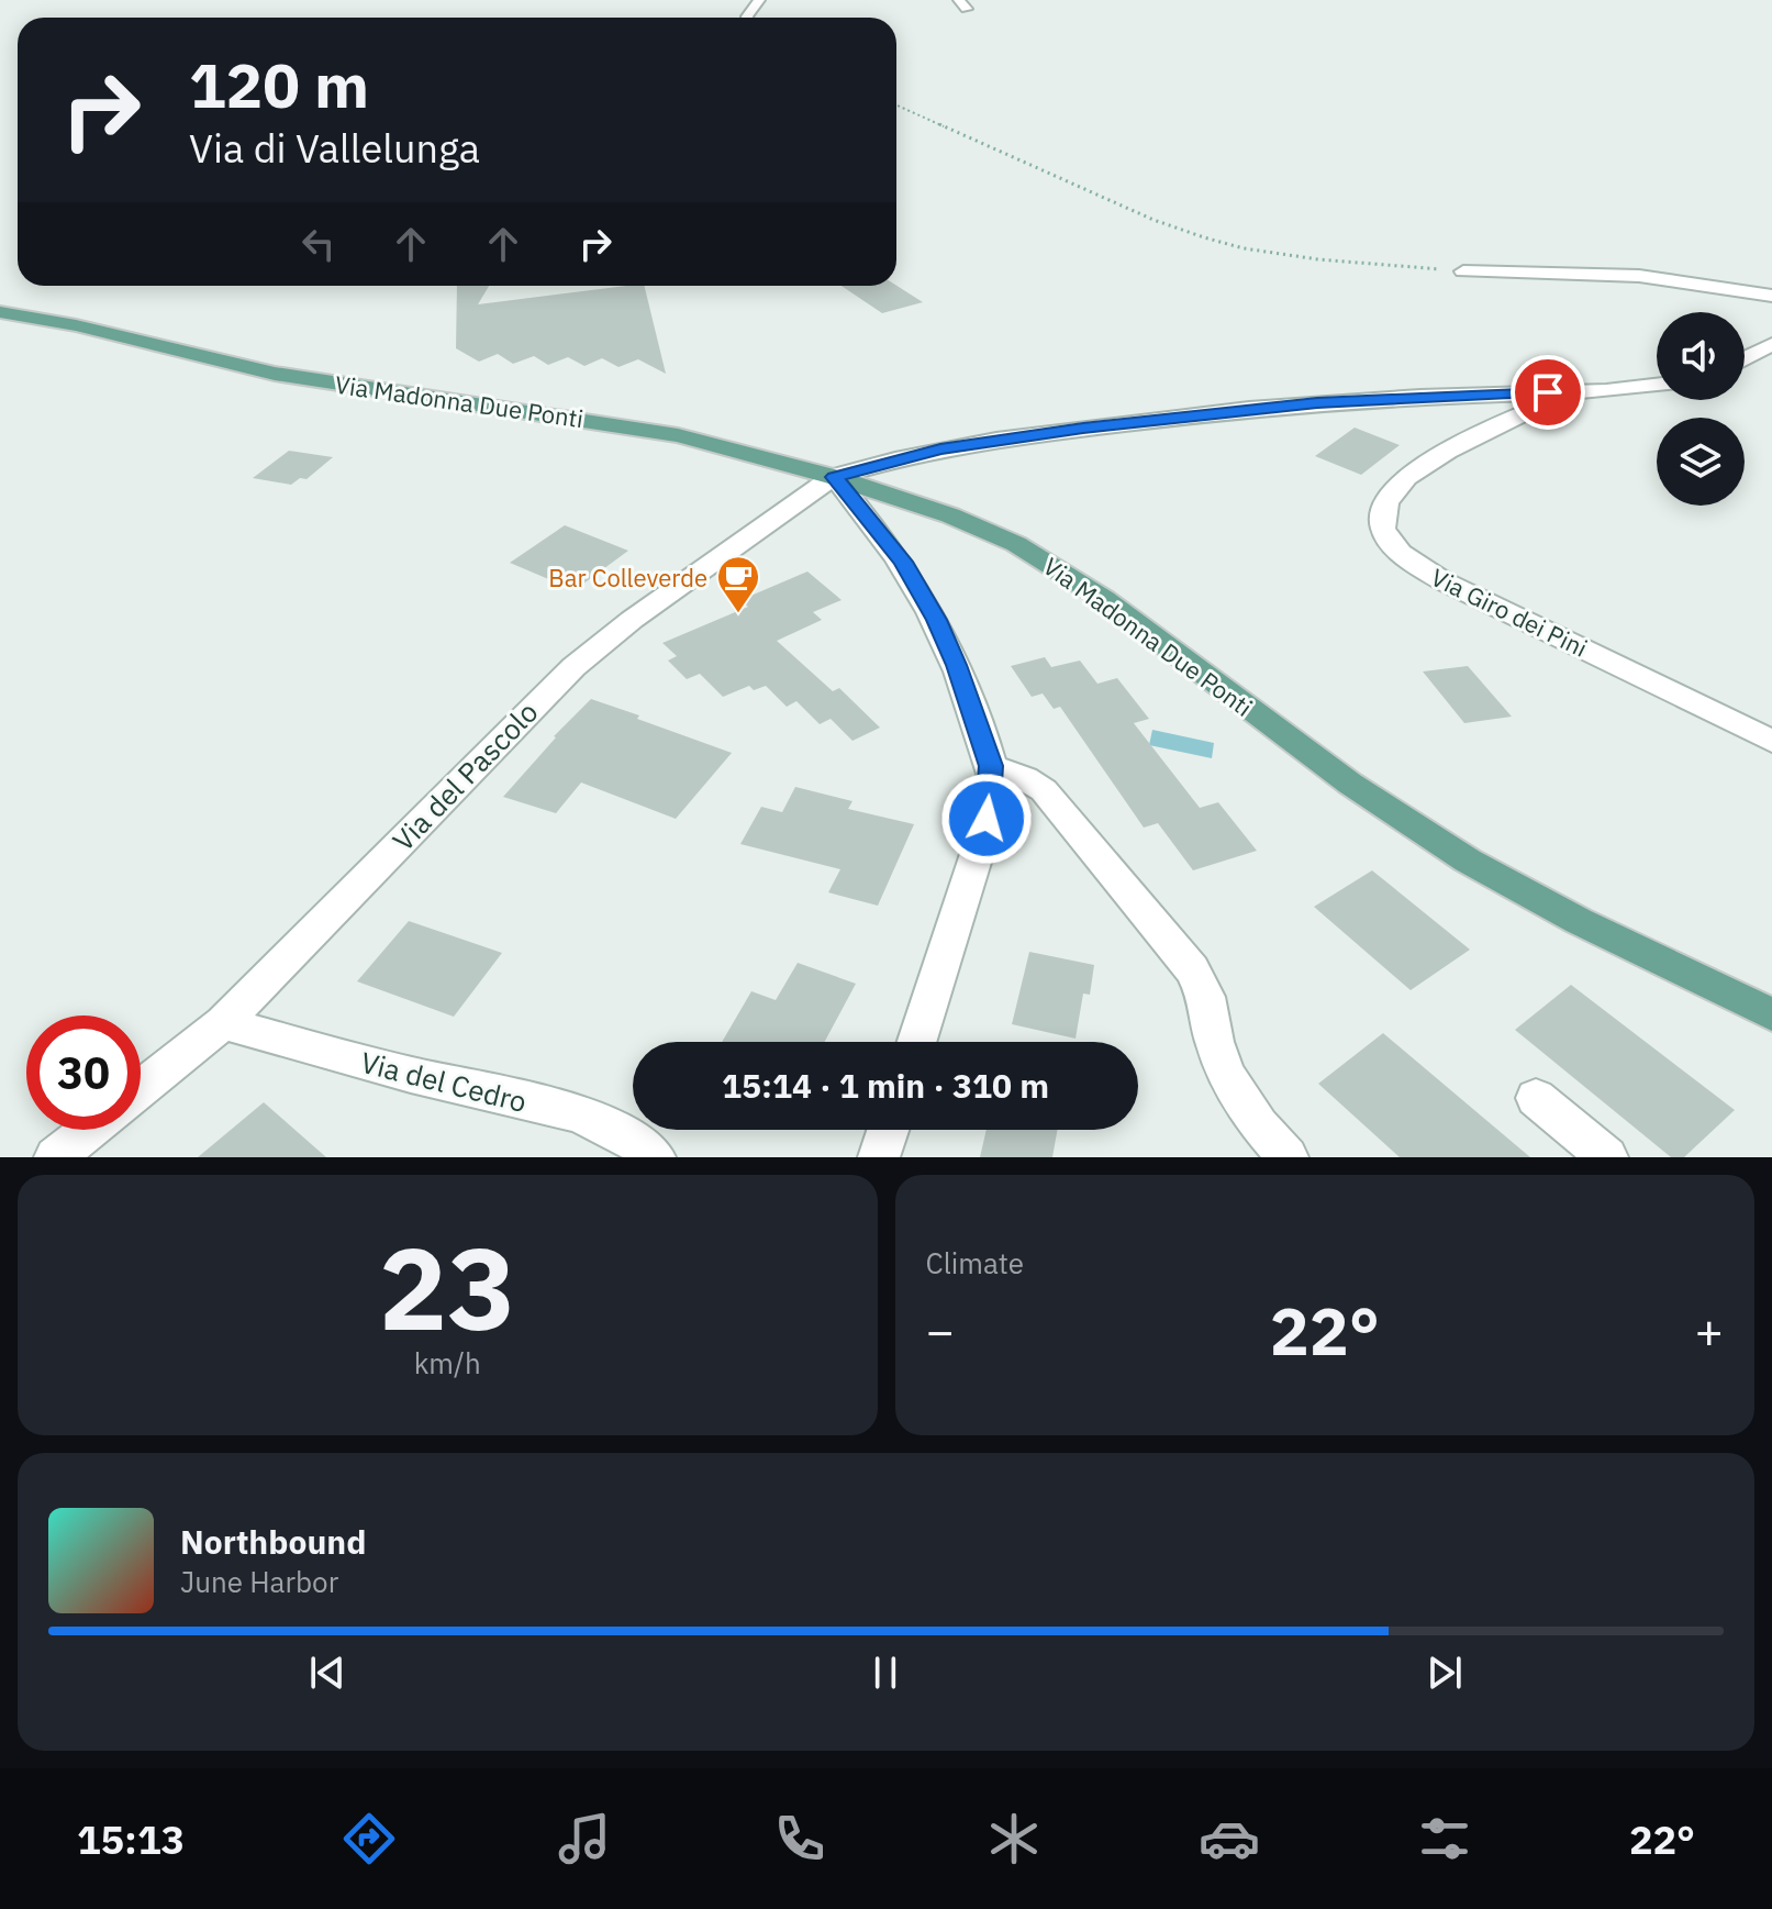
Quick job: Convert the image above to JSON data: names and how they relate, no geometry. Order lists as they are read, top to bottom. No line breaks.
{"streets":{"main road":["Via Madonna Due Ponti"],"street":["Via Giro dei Pini","Via del Pascolo","Via del Cedro"]},"crossings":[["Via Madonna Due Ponti","Via del Pascolo"],["Via del Pascolo","Via del Cedro"]],"places":{"cafe":["Bar Colleverde"]},"page":{"turn":["120 m","Via di Vallelunga"],"limit":"30","trip":"15:14 · 1 min · 310 m","tile":[["23","km/h"],"Climate"],"heat":["−","22°","+"],"song":["Northbound","June Harbor"],"tabs":["15:13","22°"]}}
